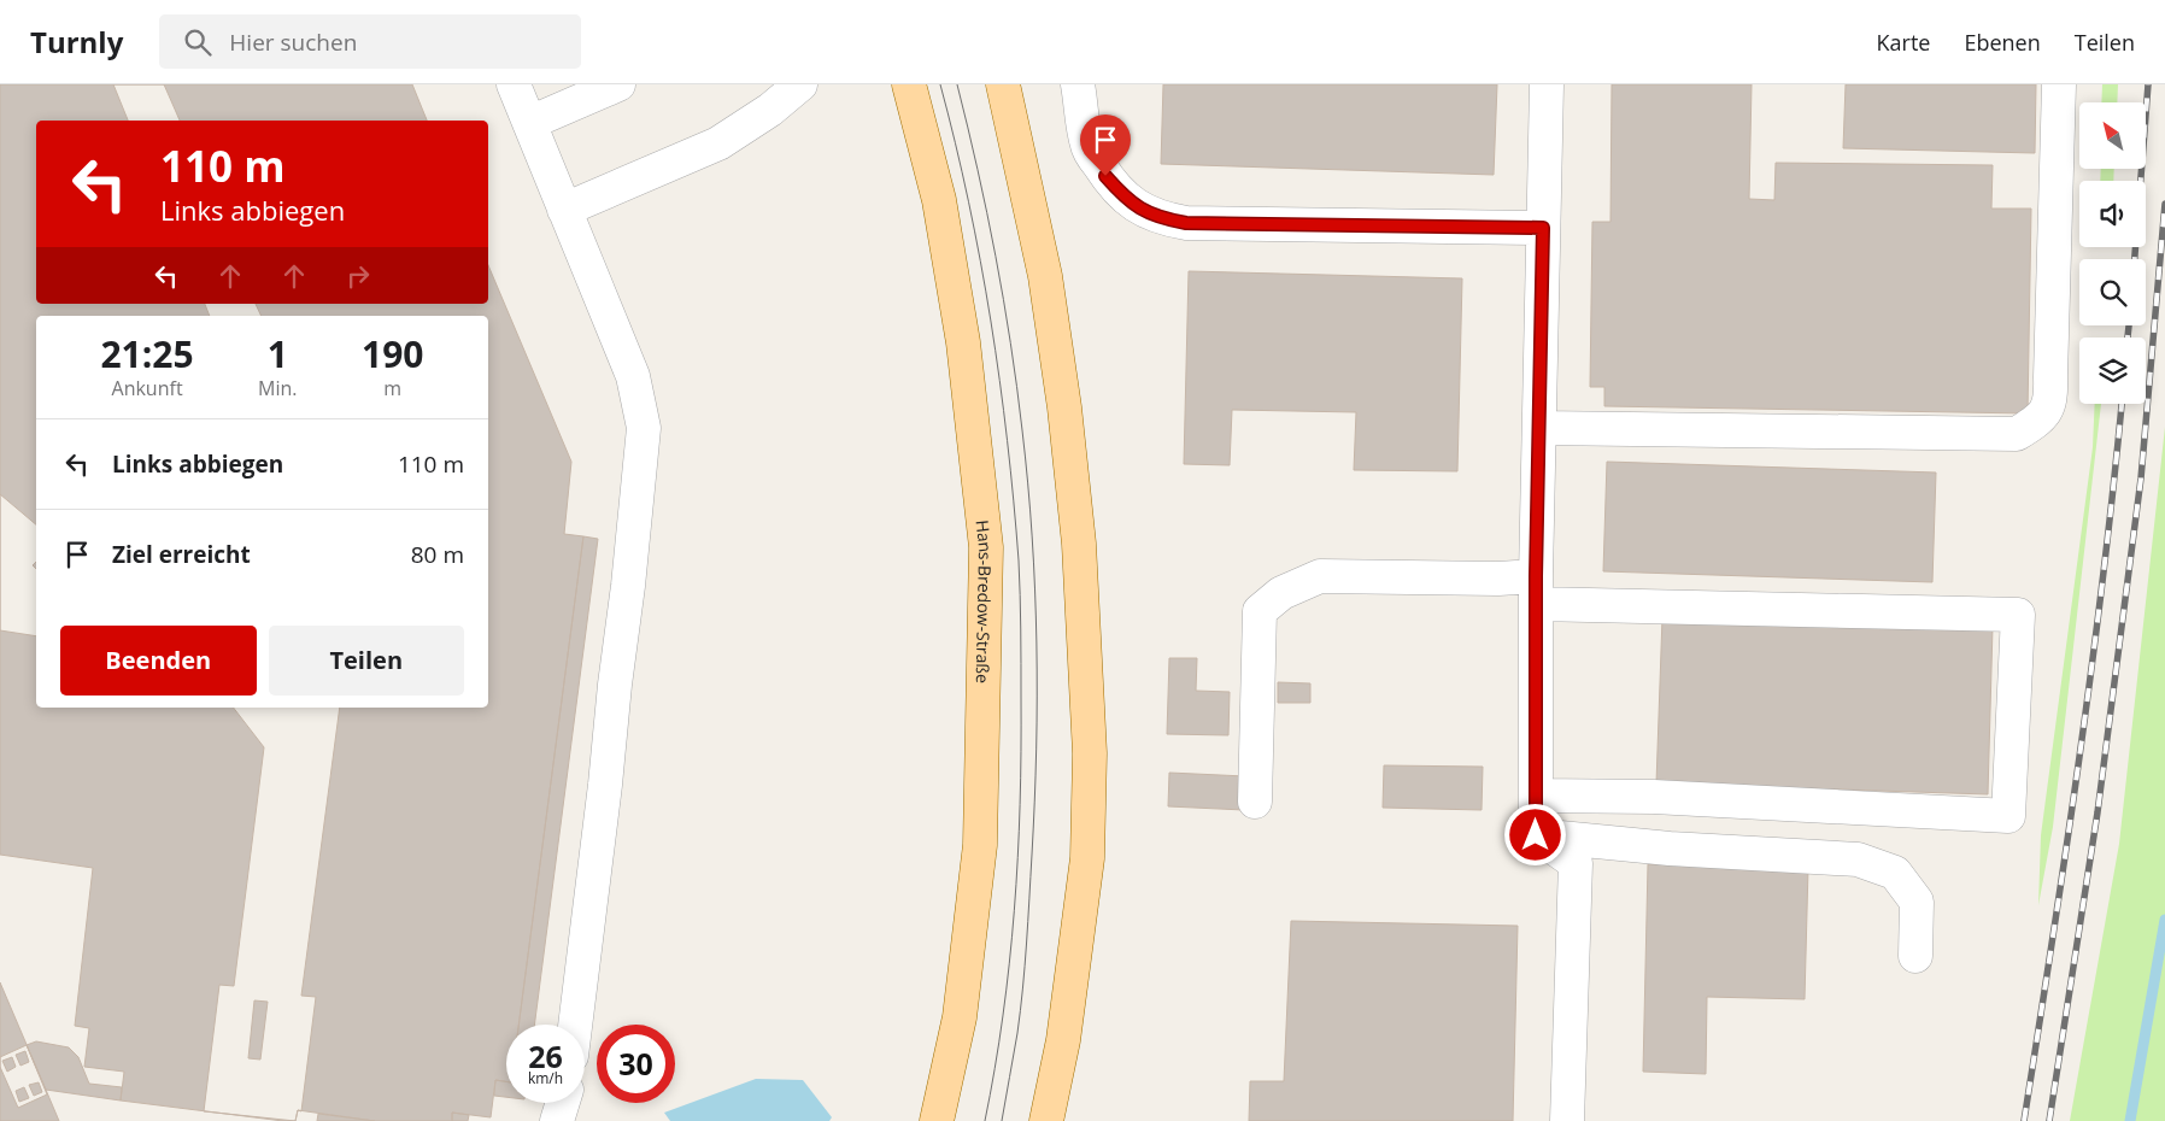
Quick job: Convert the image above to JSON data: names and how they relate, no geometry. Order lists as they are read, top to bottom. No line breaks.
{"streets":{"main road":["Hans-Bredow-Straße"]},"north":"top left","page":{"header":"Turnly","search":"Hier suchen","nav":["Karte","Ebenen","Teilen"],"turn":["110 m","Links abbiegen"],"eta":["21:25","Ankunft","1","Min.","190","m"],"list":[{"name":"Links abbiegen","value":"110 m"},{"name":"Ziel erreicht","value":"80 m"}],"buttons":["Beenden","Teilen"],"speed":"26 km/h","limit":"30"}}
